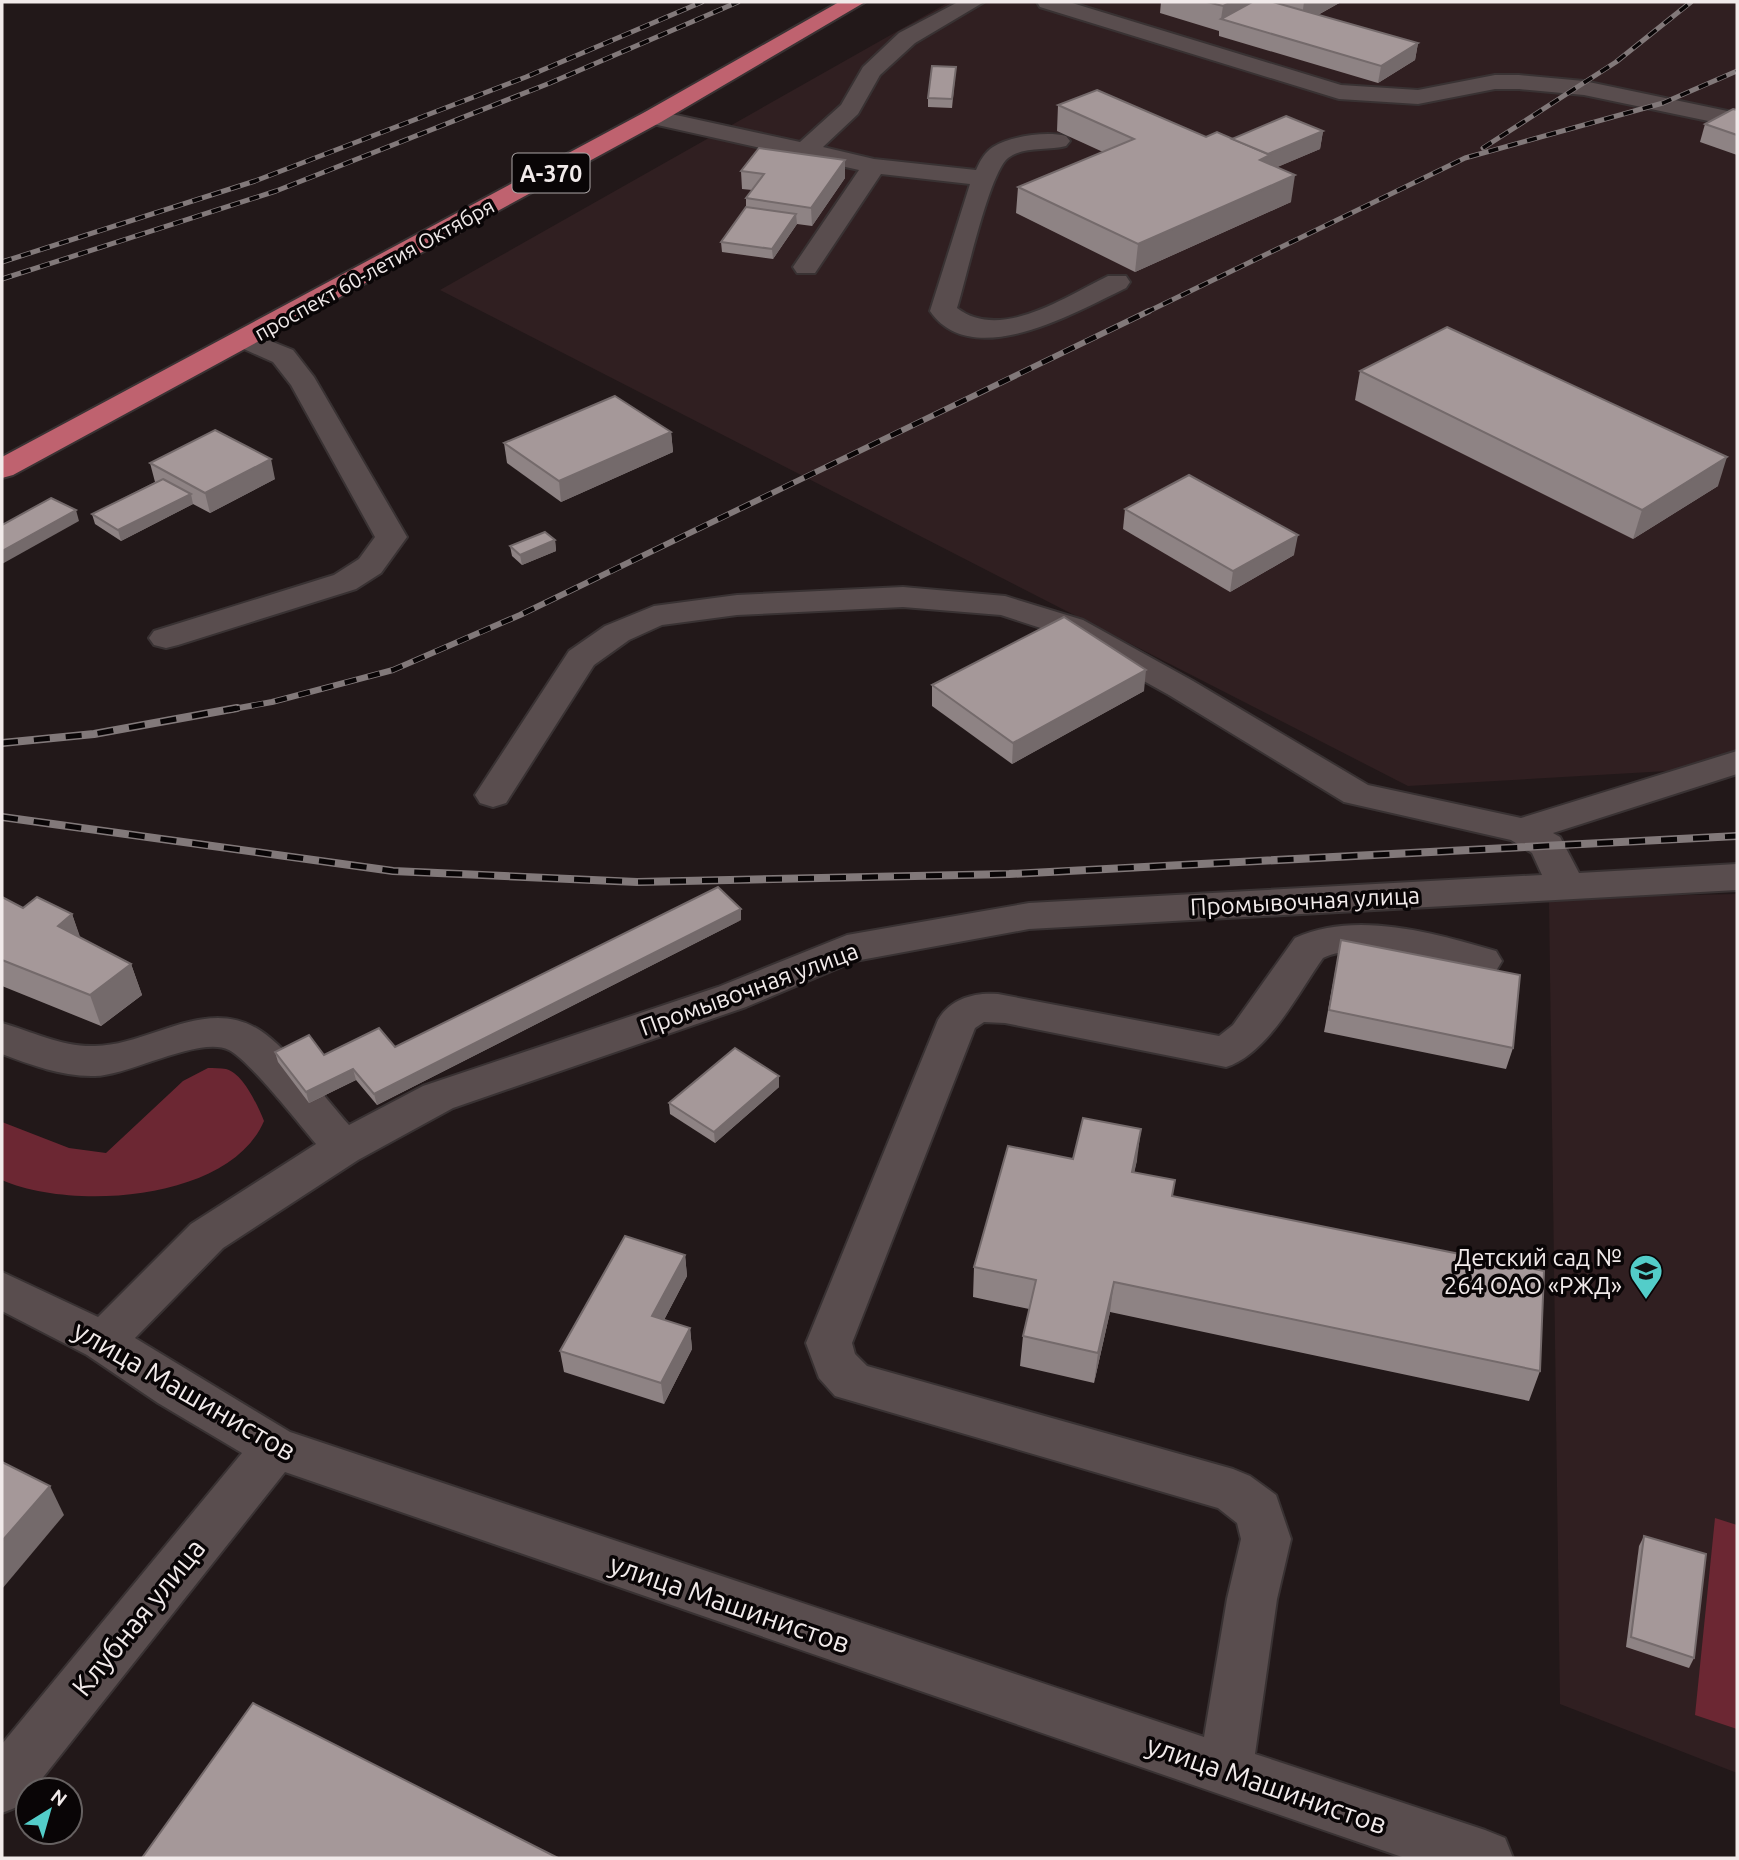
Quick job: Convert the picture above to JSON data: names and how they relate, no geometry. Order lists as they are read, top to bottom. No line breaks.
{"streets":{"highway":["А-370","проспект 60-летия Октября"],"street":["Промывочная улица","улица Машинистов","Клубная улица"]},"crossings":[["Промывочная улица","улица Машинистов"],["улица Машинистов","Клубная улица"]],"places":{"school or university":["Детский сад № 264 ОАО «РЖД»"]},"north":"top right"}
